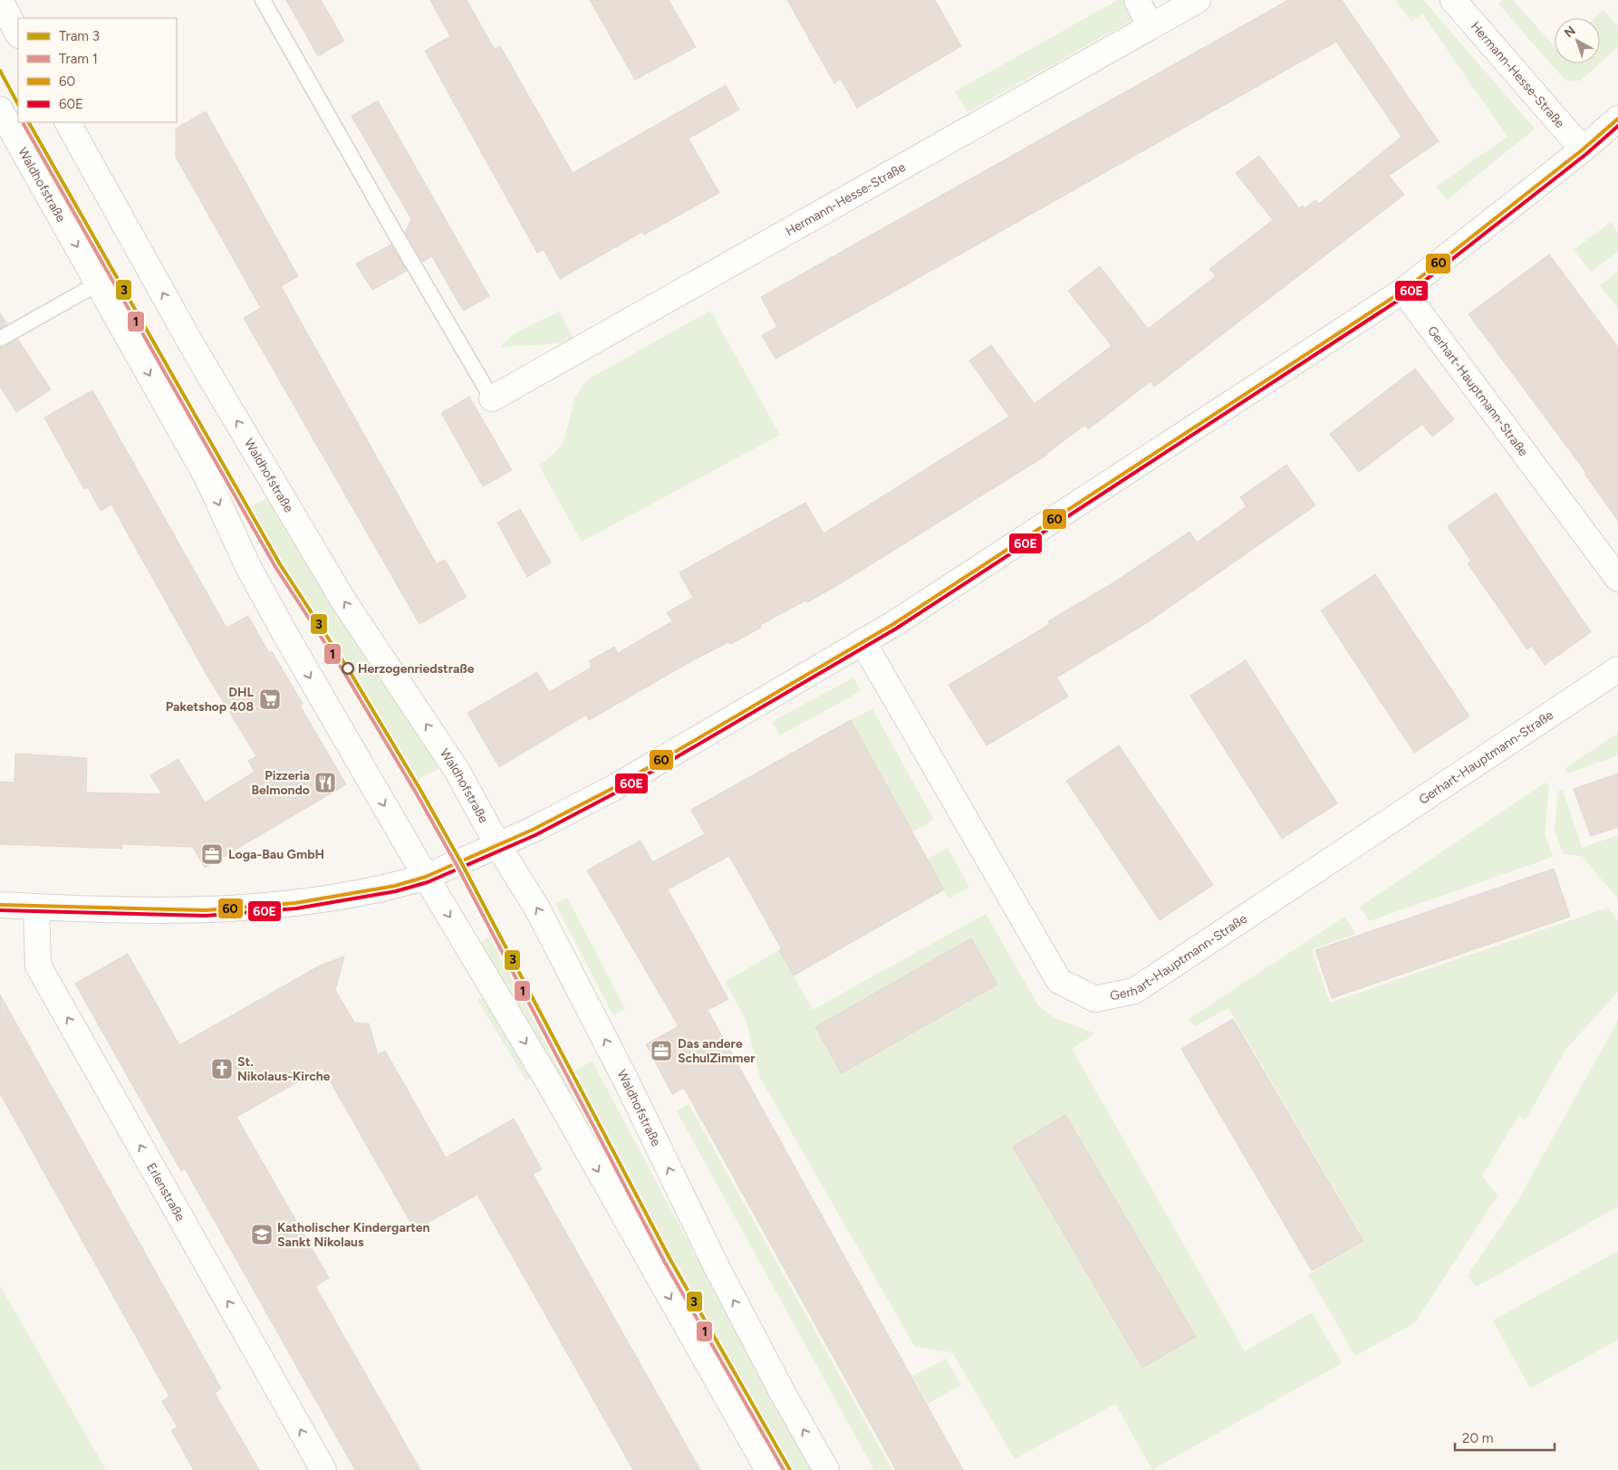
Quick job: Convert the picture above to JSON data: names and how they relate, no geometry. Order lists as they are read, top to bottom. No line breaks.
{"streets":{"street":["Hermann-Hesse-Straße","Waldhofstraße","Gerhart-Hauptmann-Straße","Erlenstraße"]},"one_way":["Erlenstraße"],"places":{"other":["Herzogenriedstraße"],"supermarket":["DHL Paketshop 408"],"restaurant":["Pizzeria Belmondo"],"office":["Loga-Bau GmbH","Das andere SchulZimmer"],"church":["St. Nikolaus-Kirche"],"school or university":["Katholischer Kindergarten Sankt Nikolaus"]},"lines":["tram line 3","transit line 60","tram line 1","transit line 60E"],"legend":["Tram 3","Tram 1","60","60E"],"scale_bar":"20 m","north":"top left"}
